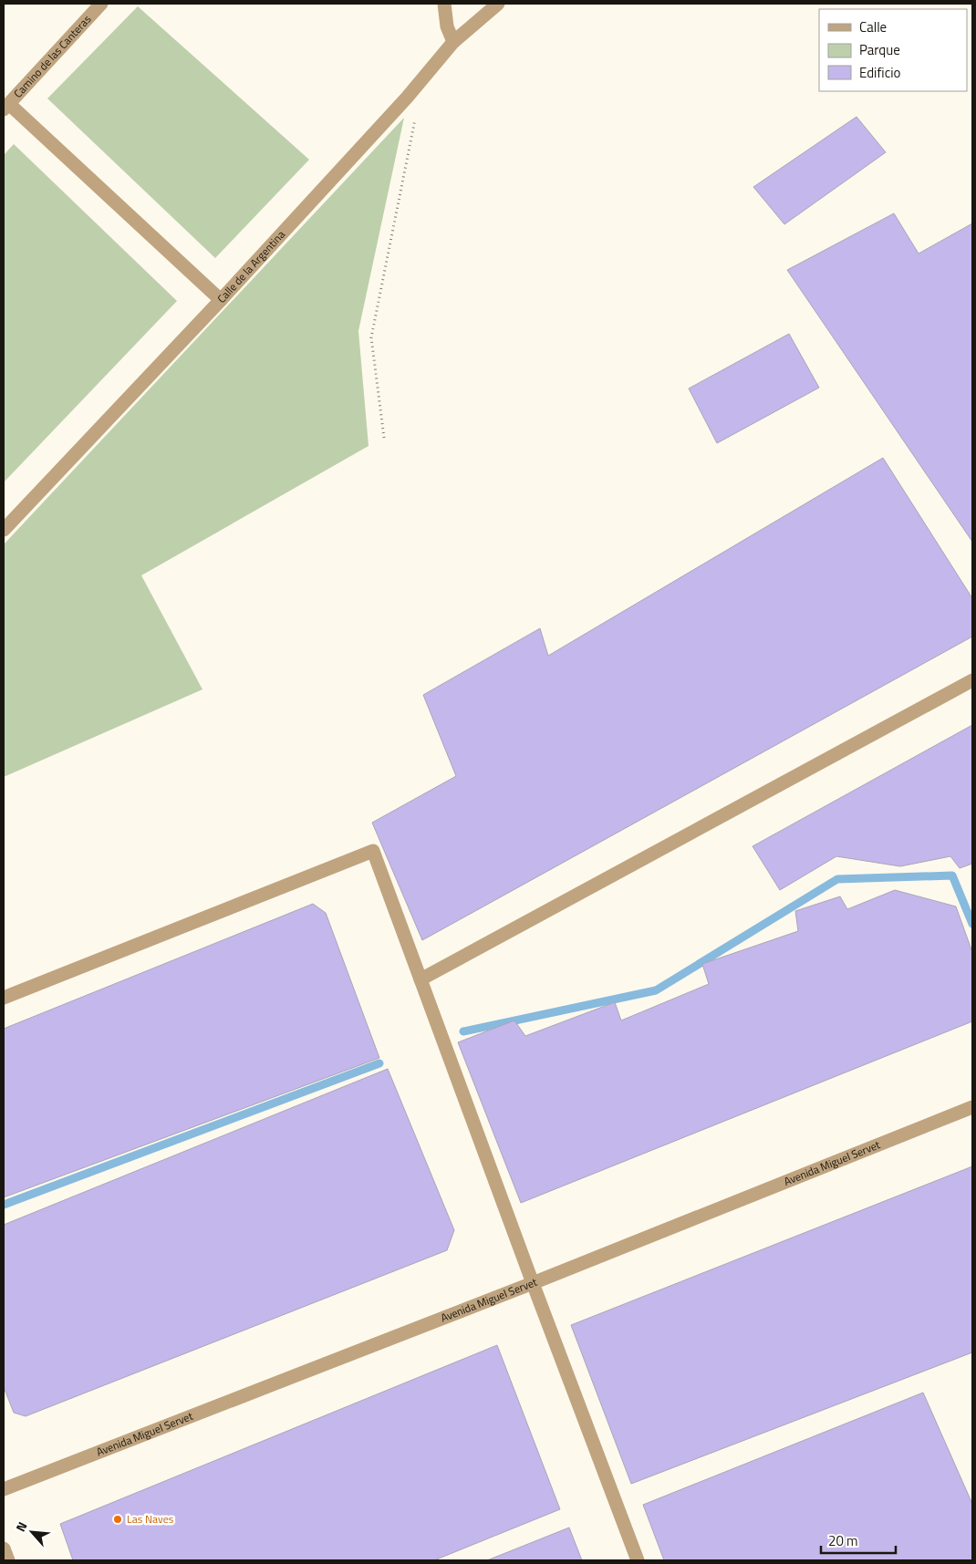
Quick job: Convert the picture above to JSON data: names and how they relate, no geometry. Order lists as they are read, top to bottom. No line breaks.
{"streets":{"street":["Camino de las Canteras","Calle de la Argentina","Avenida Miguel Servet"]},"places":["Las Naves"],"legend":["Calle","Parque","Edificio"],"scale_bar":"20 m","north":"top left"}
